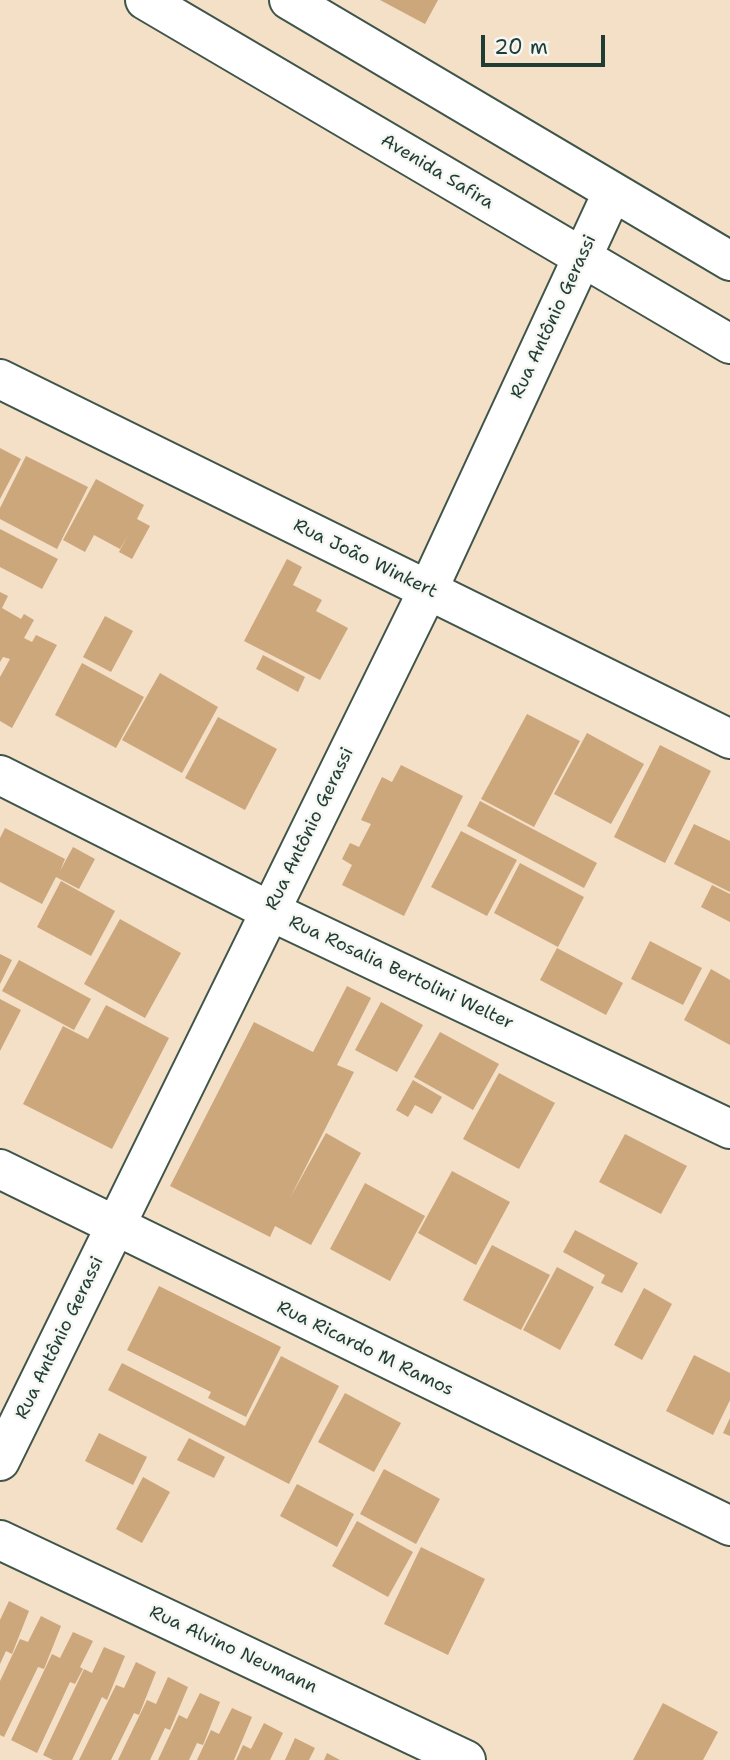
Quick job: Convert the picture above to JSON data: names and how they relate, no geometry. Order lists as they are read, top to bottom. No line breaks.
{"streets":{"street":["Avenida Safira","Rua Antônio Gerassi","Rua João Winkert","Rua Rosalia Bertolini Welter","Rua Ricardo M Ramos","Rua Alvino Neumann"]},"crossings":[["Avenida Safira","Rua Antônio Gerassi"],["Rua Antônio Gerassi","Rua João Winkert"],["Rua Antônio Gerassi","Rua Rosalia Bertolini Welter"],["Rua Antônio Gerassi","Rua Ricardo M Ramos"]],"scale_bar":"20 m"}
